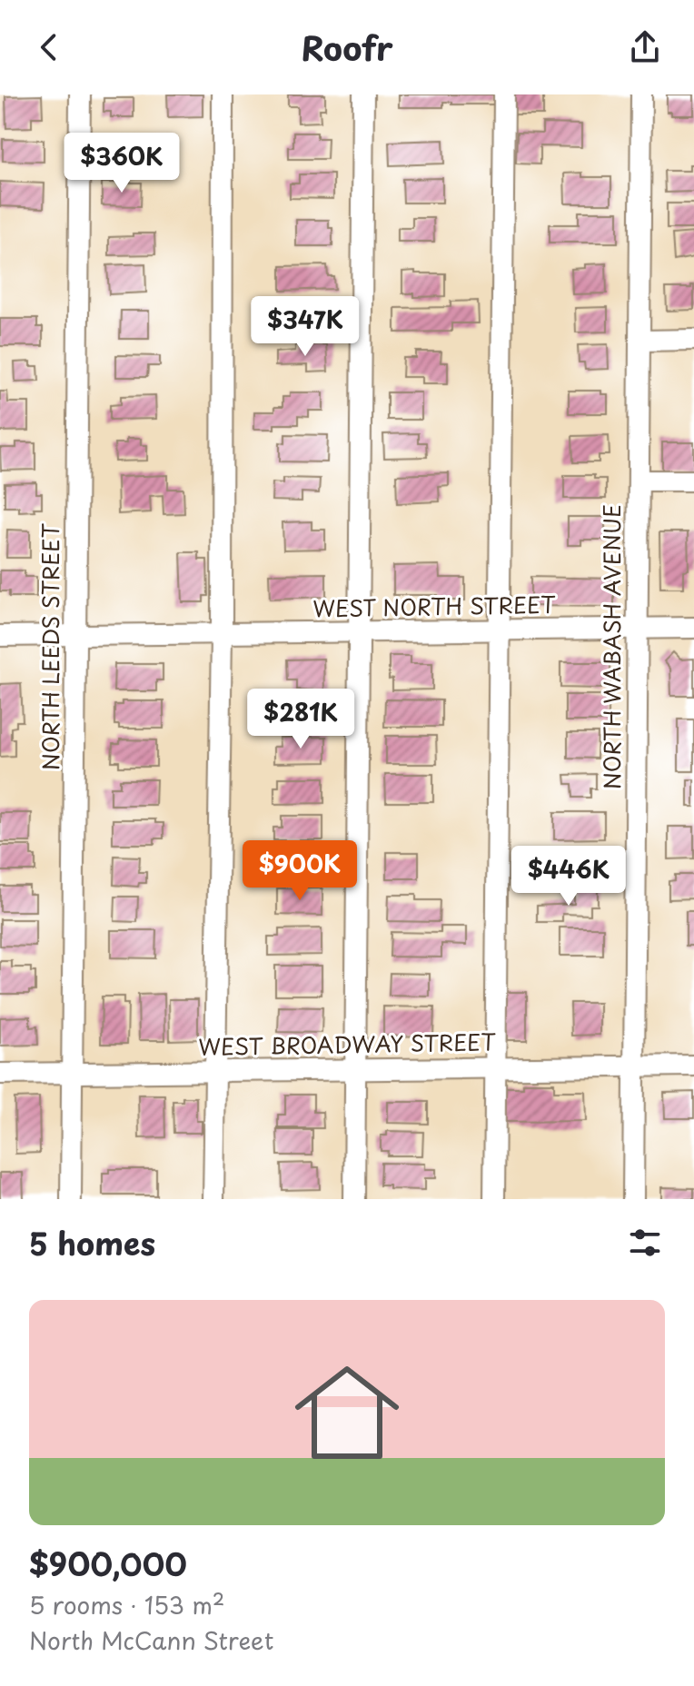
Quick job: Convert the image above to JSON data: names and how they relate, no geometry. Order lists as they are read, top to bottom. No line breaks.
{"streets":{"street":["WEST NORTH STREET","NORTH LEEDS STREET","NORTH WABASH AVENUE","WEST BROADWAY STREET"]},"crossings":[["WEST NORTH STREET","NORTH LEEDS STREET"],["WEST NORTH STREET","NORTH WABASH AVENUE"],["NORTH LEEDS STREET","WEST BROADWAY STREET"],["NORTH WABASH AVENUE","WEST BROADWAY STREET"]],"page":{"header":"Roofr","price":["$360K","$347K","$281K","$900K","$446K"],"heading":"5 homes","list":[{"name":"$900,000","note":"5 rooms · 153 m² · North McCann Street"}]}}
